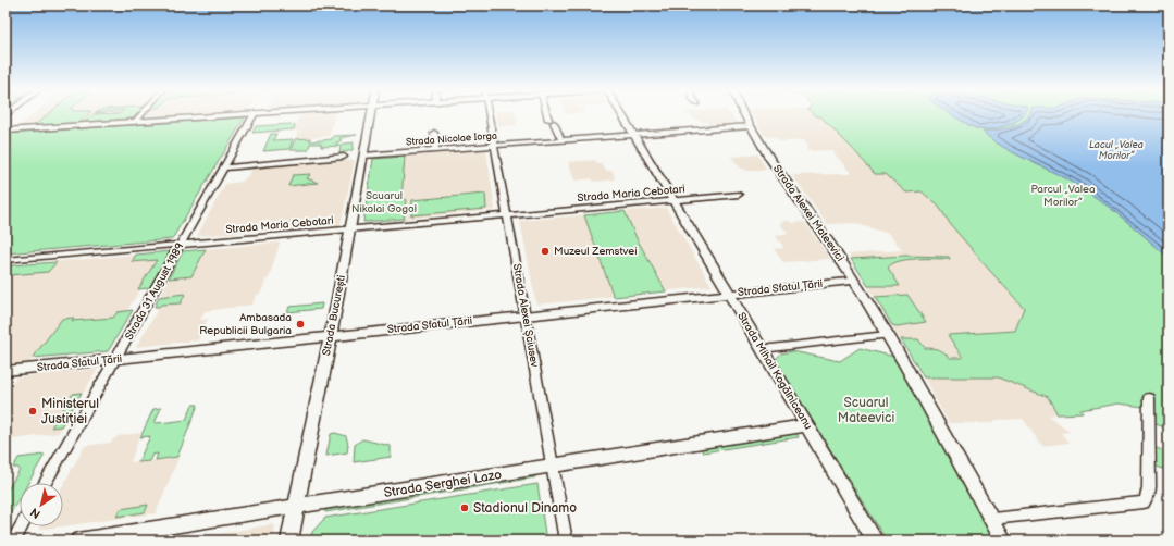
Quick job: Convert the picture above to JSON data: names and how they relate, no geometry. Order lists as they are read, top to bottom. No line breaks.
{"streets":{"main road":["Strada Alexei Mateevici","Strada Sfatul Țării","Strada București","Strada Mihail Kogălniceanu","Strada Serghei Lazo"],"street":["Strada Nicolae Iorga","Strada Maria Cebotari","Strada 31 August 1989","Strada Alexei Șciusev"]},"crossings":[["Strada Nicolae Iorga","Strada Alexei Mateevici"],["Strada Nicolae Iorga","Strada București"],["Strada Nicolae Iorga","Strada Alexei Șciusev"],["Strada Nicolae Iorga","Strada Mihail Kogălniceanu"],["Strada Maria Cebotari","Strada 31 August 1989"],["Strada Maria Cebotari","Strada București"],["Strada Maria Cebotari","Strada Alexei Șciusev"],["Strada Maria Cebotari","Strada Mihail Kogălniceanu"],["Strada Alexei Mateevici","Strada Sfatul Țării"],["Strada Sfatul Țării","Strada 31 August 1989"],["Strada Sfatul Țării","Strada București"],["Strada Sfatul Țării","Strada Alexei Șciusev"],["Strada Sfatul Țării","Strada Mihail Kogălniceanu"],["Strada București","Strada Serghei Lazo"],["Strada Alexei Șciusev","Strada Serghei Lazo"],["Strada Mihail Kogălniceanu","Strada Serghei Lazo"]],"water":["Lacul „Valea Morilor”"],"parks":["Parcul „Valea Morilor”","Scuarul Nikolai Gogol","Scuarul Mateevici"],"places":["Muzeul Zemstvei","Ambasada Republicii Bulgaria","Ministerul Justiției","Stadionul Dinamo"],"north":"bottom left"}
